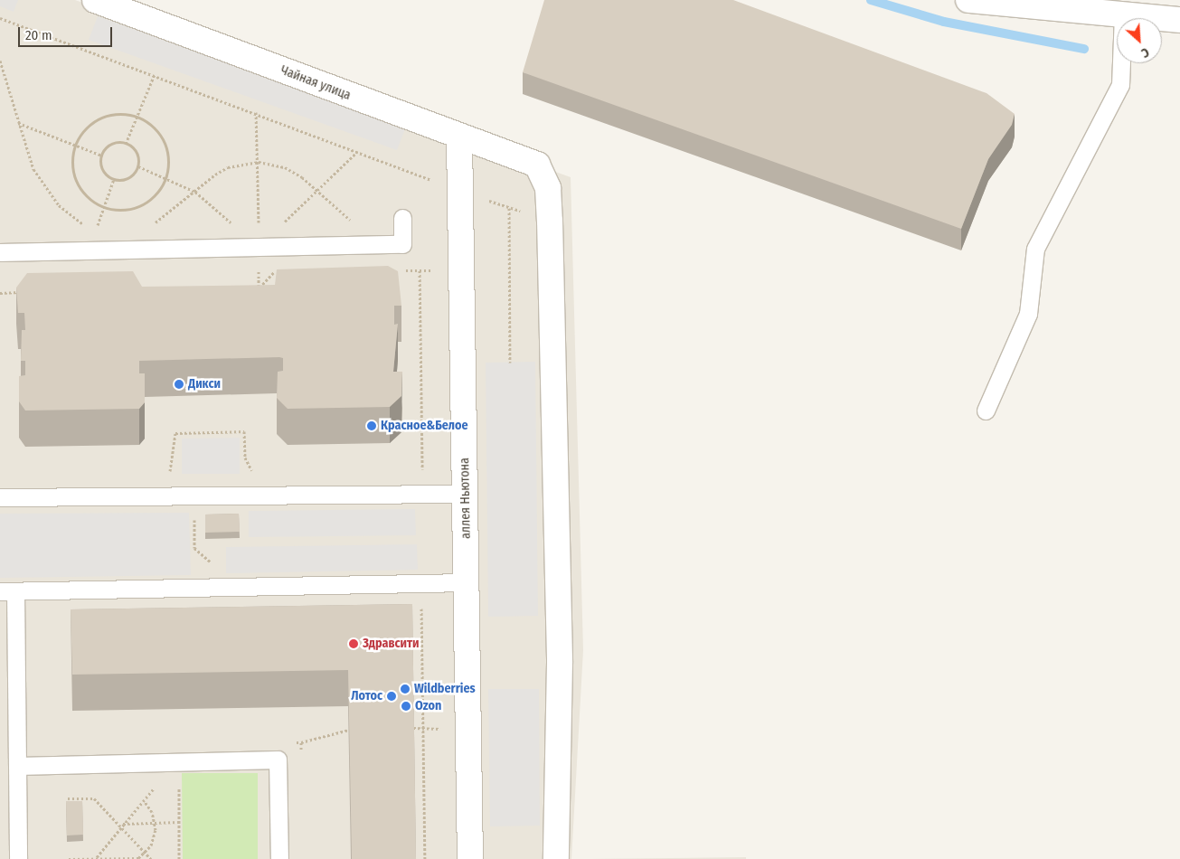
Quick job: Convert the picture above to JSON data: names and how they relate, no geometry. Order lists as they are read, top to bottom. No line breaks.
{"streets":{"street":["Чайная улица","аллея Ньютона"]},"crossings":[["Чайная улица","аллея Ньютона"]],"places":["Дикси","Красное&Белое","Здравсити","Wildberries","Лотос","Ozon"],"scale_bar":"20 m","north":"bottom right"}
